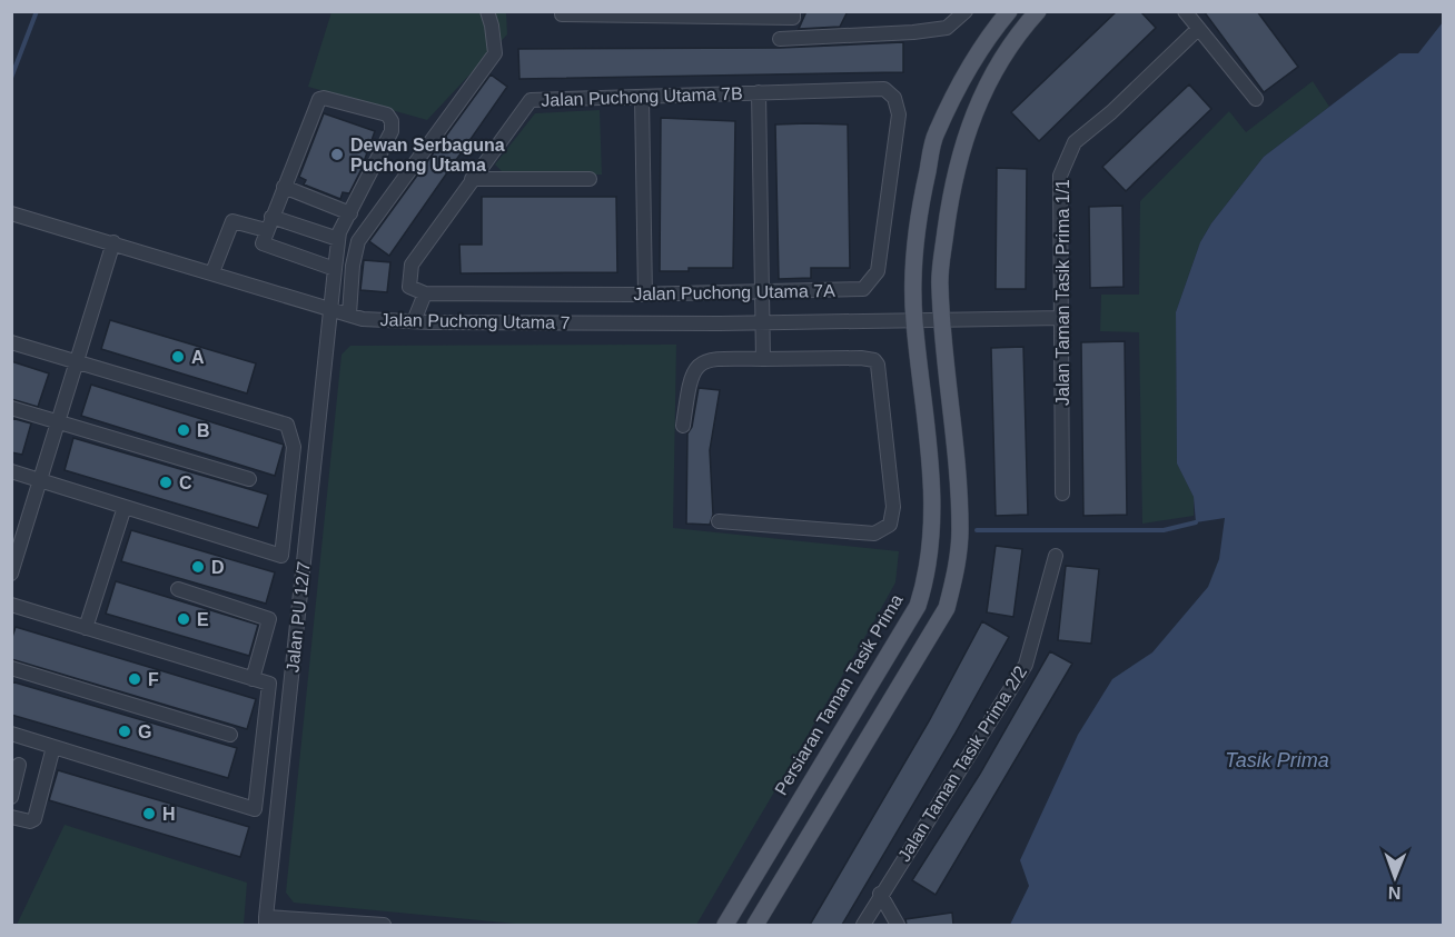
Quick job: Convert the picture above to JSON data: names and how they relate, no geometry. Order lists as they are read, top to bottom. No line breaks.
{"streets":{"main road":["Persiaran Taman Tasik Prima"],"street":["Jalan Puchong Utama 7B","Jalan Puchong Utama 7A","Jalan Taman Tasik Prima 1/1","Jalan Puchong Utama 7","Jalan PU 12/7","Jalan Taman Tasik Prima 2/2"]},"crossings":[["Jalan Puchong Utama 7B","Jalan Puchong Utama 7A"],["Jalan Taman Tasik Prima 1/1","Jalan Puchong Utama 7"],["Jalan Puchong Utama 7","Jalan PU 12/7"],["Jalan Puchong Utama 7","Persiaran Taman Tasik Prima"]],"water":["Tasik Prima"],"places":["Dewan Serbaguna Puchong Utama","A","B","C","D","E","F","G","H"],"north":"bottom"}
